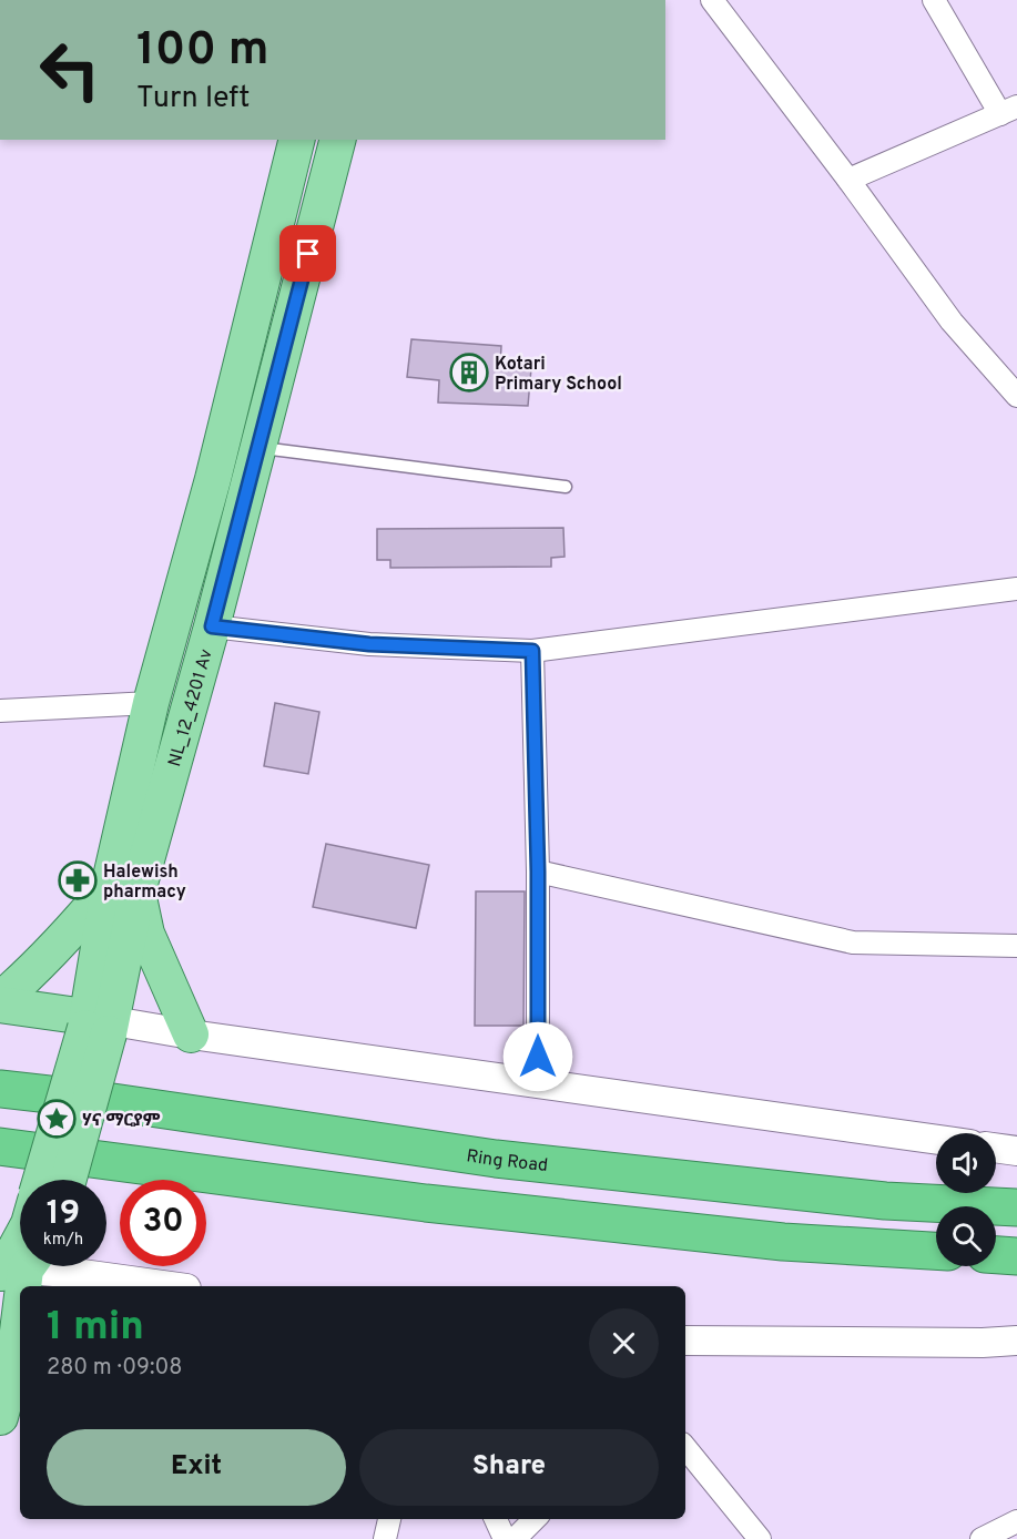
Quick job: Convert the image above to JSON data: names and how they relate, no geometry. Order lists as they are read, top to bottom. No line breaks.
{"streets":{"highway":["Ring Road"],"main road":["NL_12_4201 Av"]},"places":{"building":["Kotari Primary School"],"pharmacy":["Halewish pharmacy"],"place":["ሃና ማርያም"]},"page":{"turn":["100 m","Turn left"],"speed":"19 km/h","limit":"30","heading":["1 min","280 m · 09:08"],"buttons":["Exit","Share"]}}
